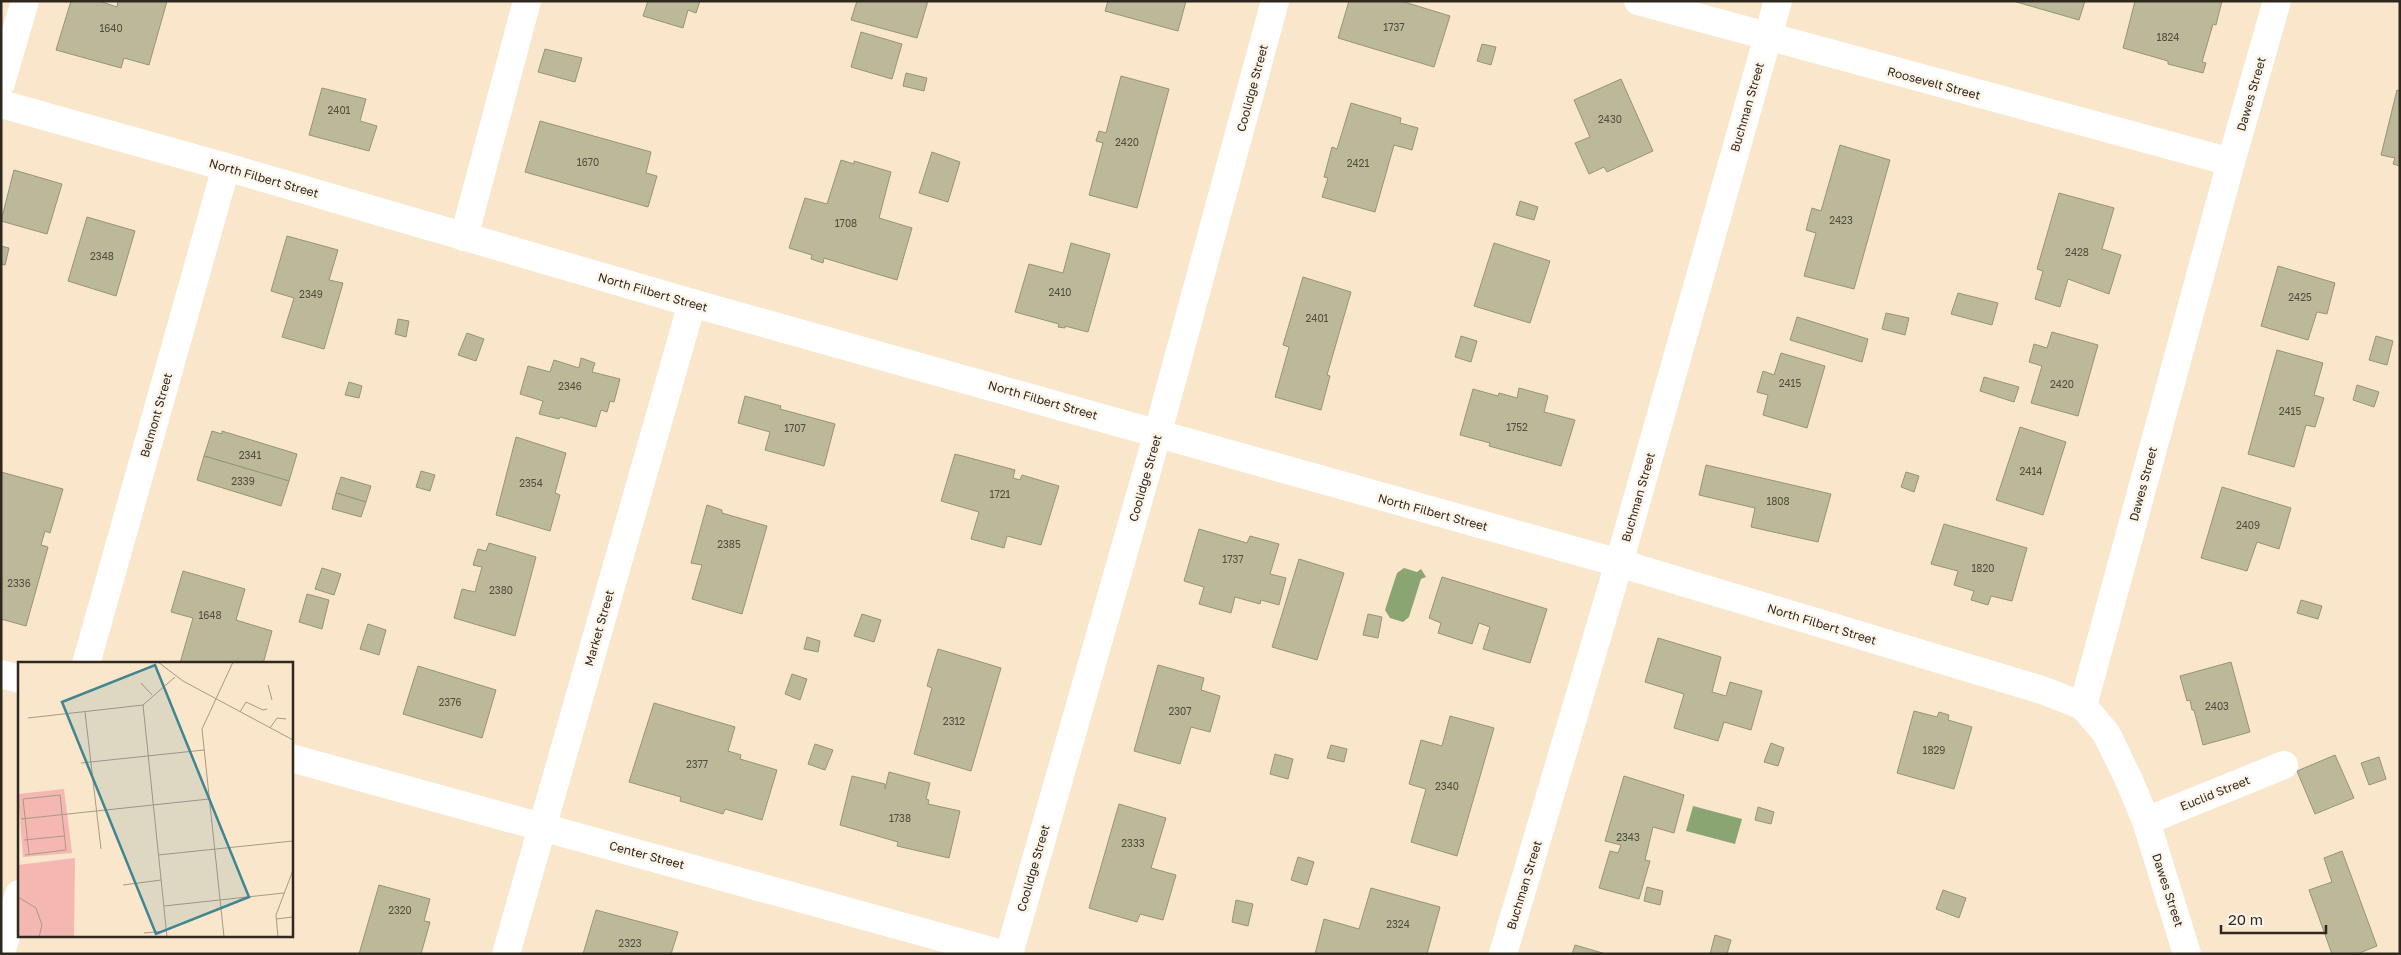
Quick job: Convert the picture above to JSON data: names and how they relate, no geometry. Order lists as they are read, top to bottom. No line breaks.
{"streets":{"street":["Roosevelt Street","Coolidge Street","Dawes Street","Buchman Street","North Filbert Street","Belmont Street","Market Street","Euclid Street","Center Street"]},"crossings":[["Roosevelt Street","Dawes Street"],["Roosevelt Street","Buchman Street"],["Coolidge Street","North Filbert Street"],["Dawes Street","North Filbert Street"],["Dawes Street","Euclid Street"],["Buchman Street","North Filbert Street"],["North Filbert Street","Belmont Street"],["North Filbert Street","Market Street"],["Market Street","Center Street"]],"house_numbers":["1737","1640","1824","2401","2430","2420","1670","2421","2423","1708","2428","2348","2410","2349","2425","2401","2415","2420","2346","2415","1752","1707","2341","2414","2339","2354","1721","1808","2409","2385","1737","1820","2336","2380","1648","2376","2403","2307","2312","1829","2377","2340","1738","2343","2333","2320","2324","2323"],"scale_bar":"20 m"}
